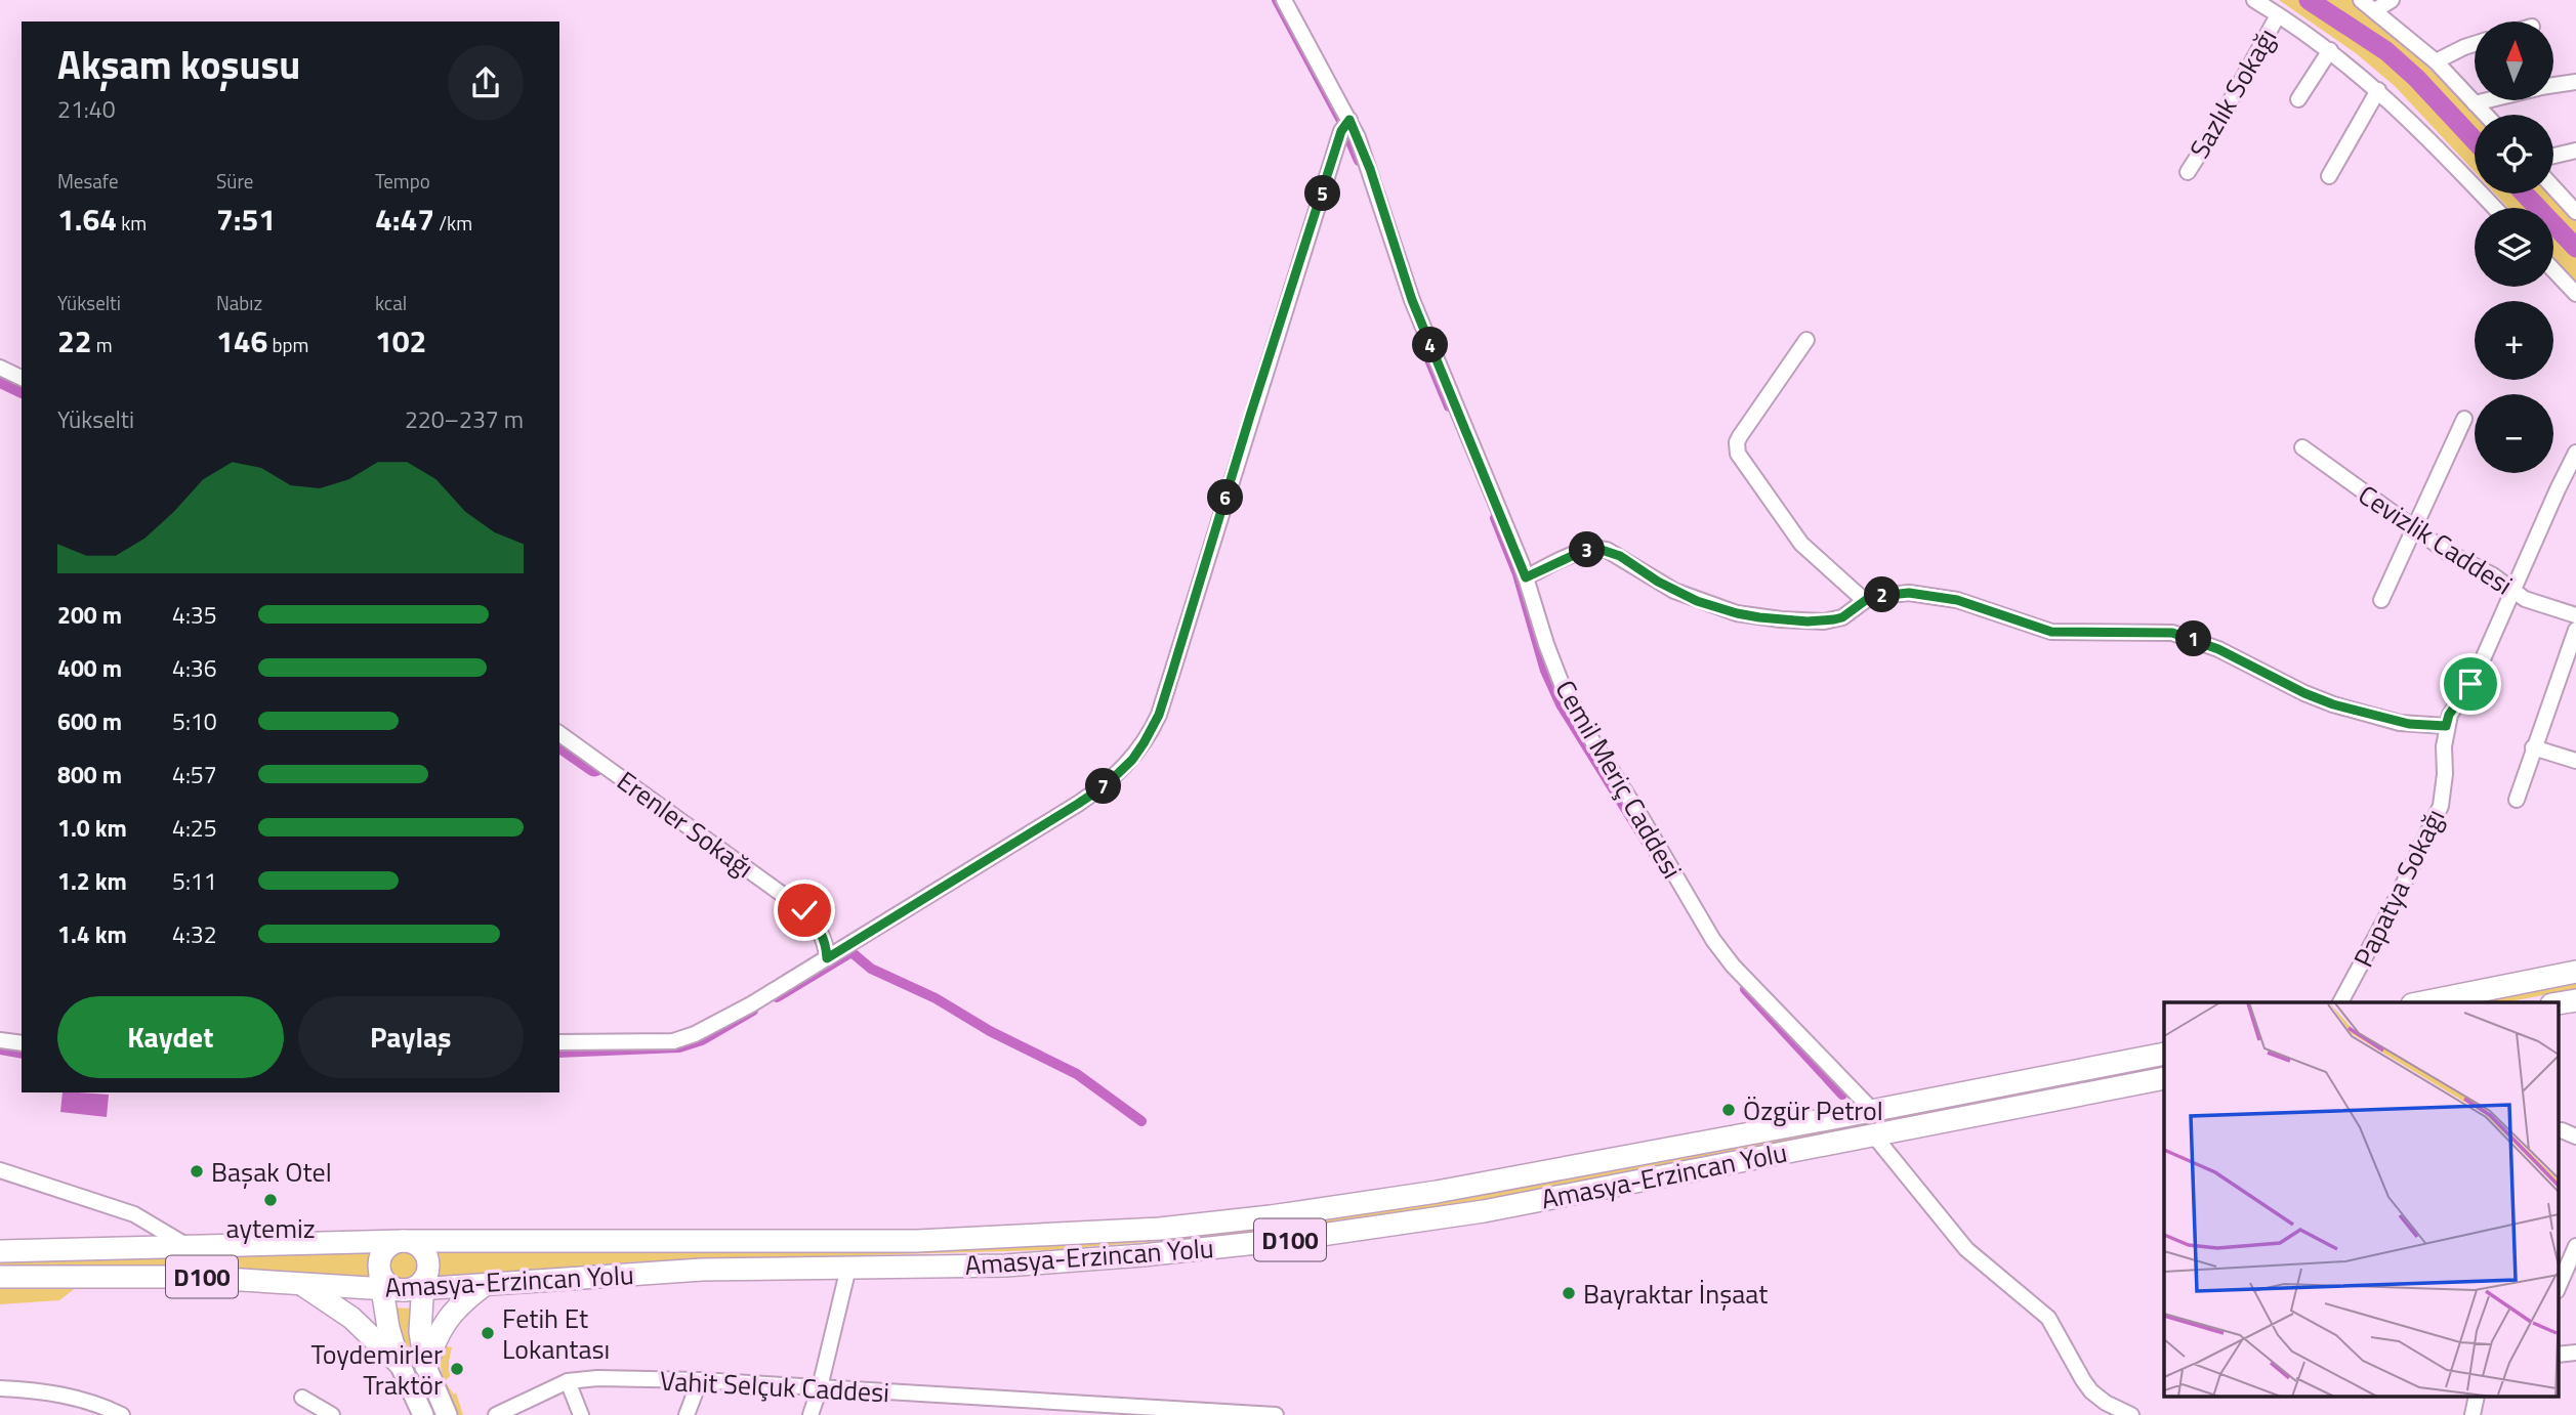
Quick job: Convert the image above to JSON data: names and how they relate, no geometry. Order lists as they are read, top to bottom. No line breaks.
{"streets":{"highway":["Amasya-Erzincan Yolu","D100"],"street":["Sazlık Sokağı","Cevizlik Caddesi","Cemil Meriç Caddesi","Erenler Sokağı","Papatya Sokağı","Vahit Selçuk Caddesi"]},"crossings":[["Cevizlik Caddesi","Papatya Sokağı"],["Cemil Meriç Caddesi","Amasya-Erzincan Yolu"]],"places":["Özgür Petrol","Başak Otel","aytemiz","Bayraktar İnşaat","Fetih Et Lokantası","Toydemirler Traktör"],"north":"top","page":{"map_buttons":["+","−"],"heading":["Akşam koşusu","21:40"],"stats":[["Mesafe","1.64 km"],["Süre","7:51"],["Tempo","4:47 /km"],["Yükselti","22 m"],["Nabız","146 bpm"],["kcal","102"]],"pins":["5","4","6","3","2","1","7"],"chart":["Yükselti","220–237 m"],"list":[{"name":"200 m","note":"4:35"},{"name":"400 m","note":"4:36"},{"name":"600 m","note":"5:10"},{"name":"800 m","note":"4:57"},{"name":"1.0 km","note":"4:25"},{"name":"1.2 km","note":"5:11"},{"name":"1.4 km","note":"4:32"}],"buttons":["Kaydet","Paylaş"]}}
